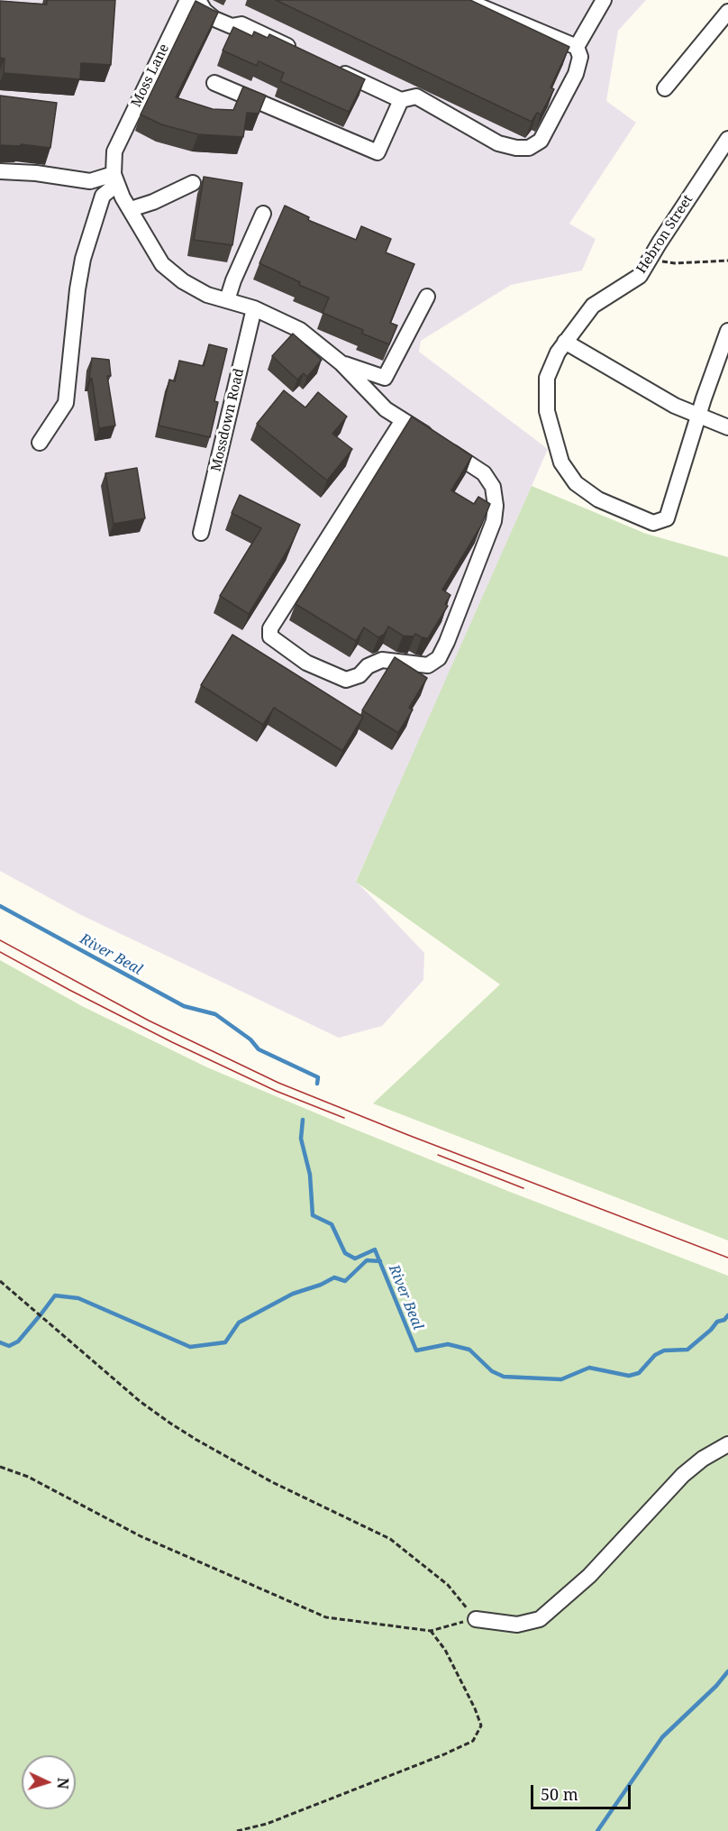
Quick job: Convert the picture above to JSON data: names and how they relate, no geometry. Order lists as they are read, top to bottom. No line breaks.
{"streets":{"street":["Moss Lane","Hebron Street","Mossdown Road"]},"water":["River Beal"],"scale_bar":"50 m","north":"right"}
